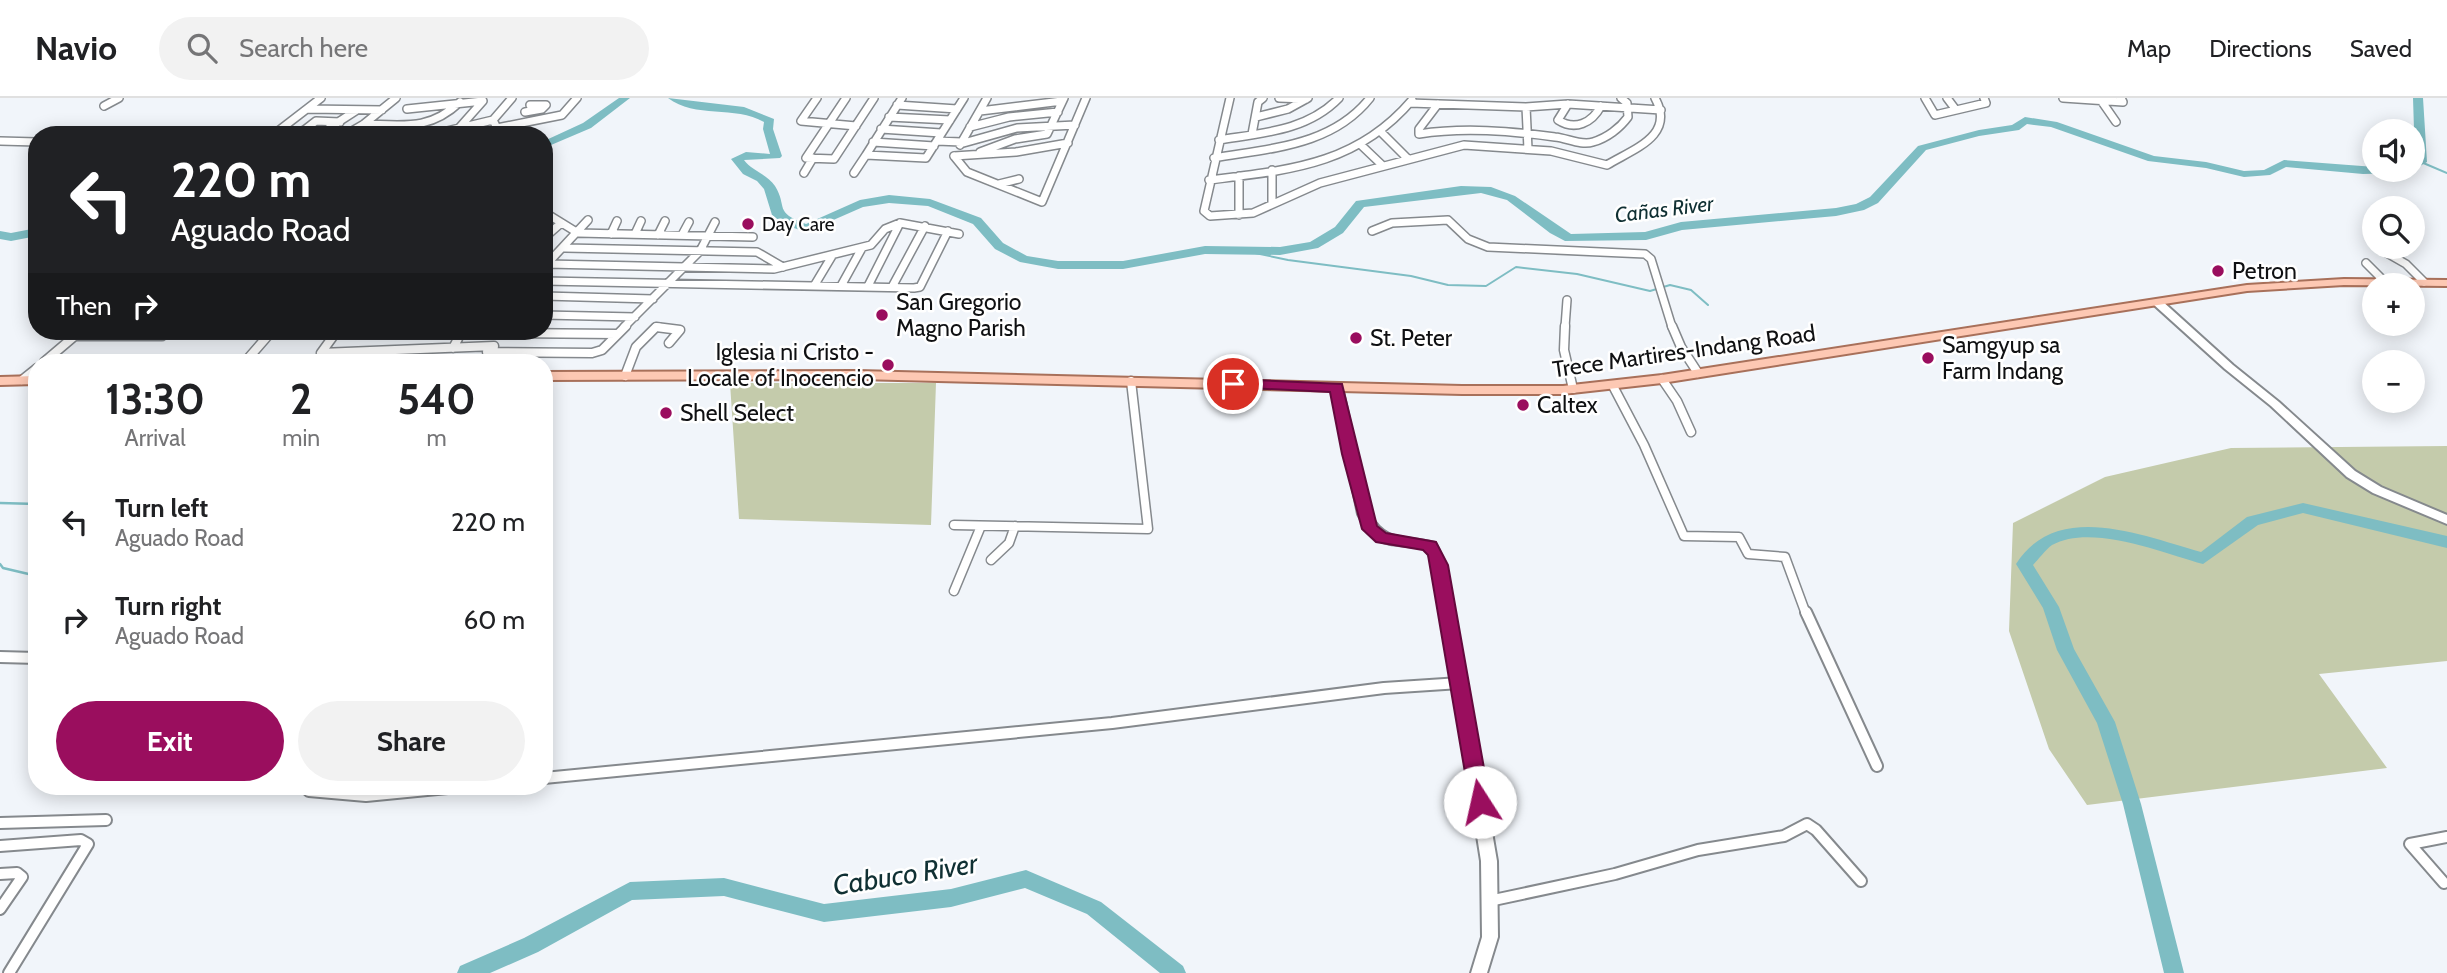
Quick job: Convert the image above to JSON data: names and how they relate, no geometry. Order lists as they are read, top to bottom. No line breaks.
{"streets":{"main road":["Trece Martires-Indang Road"]},"water":["Cañas River","Cabuco River"],"places":["Day Care","Petron","San Gregorio Magno Parish","St. Peter","Samgyup sa Farm Indang","Iglesia ni Cristo - Locale of Inocencio","Caltex","Shell Select"],"page":{"header":"Navio","search":"Search here","nav":["Map","Directions","Saved"],"map_buttons":["+","−"],"turn":["220 m","Aguado Road"],"then":"Then","eta":["13:30","Arrival","2","min","540","m"],"list":[{"name":"Turn left","note":"Aguado Road","value":"220 m"},{"name":"Turn right","note":"Aguado Road","value":"60 m"}],"buttons":["Exit","Share"]}}
